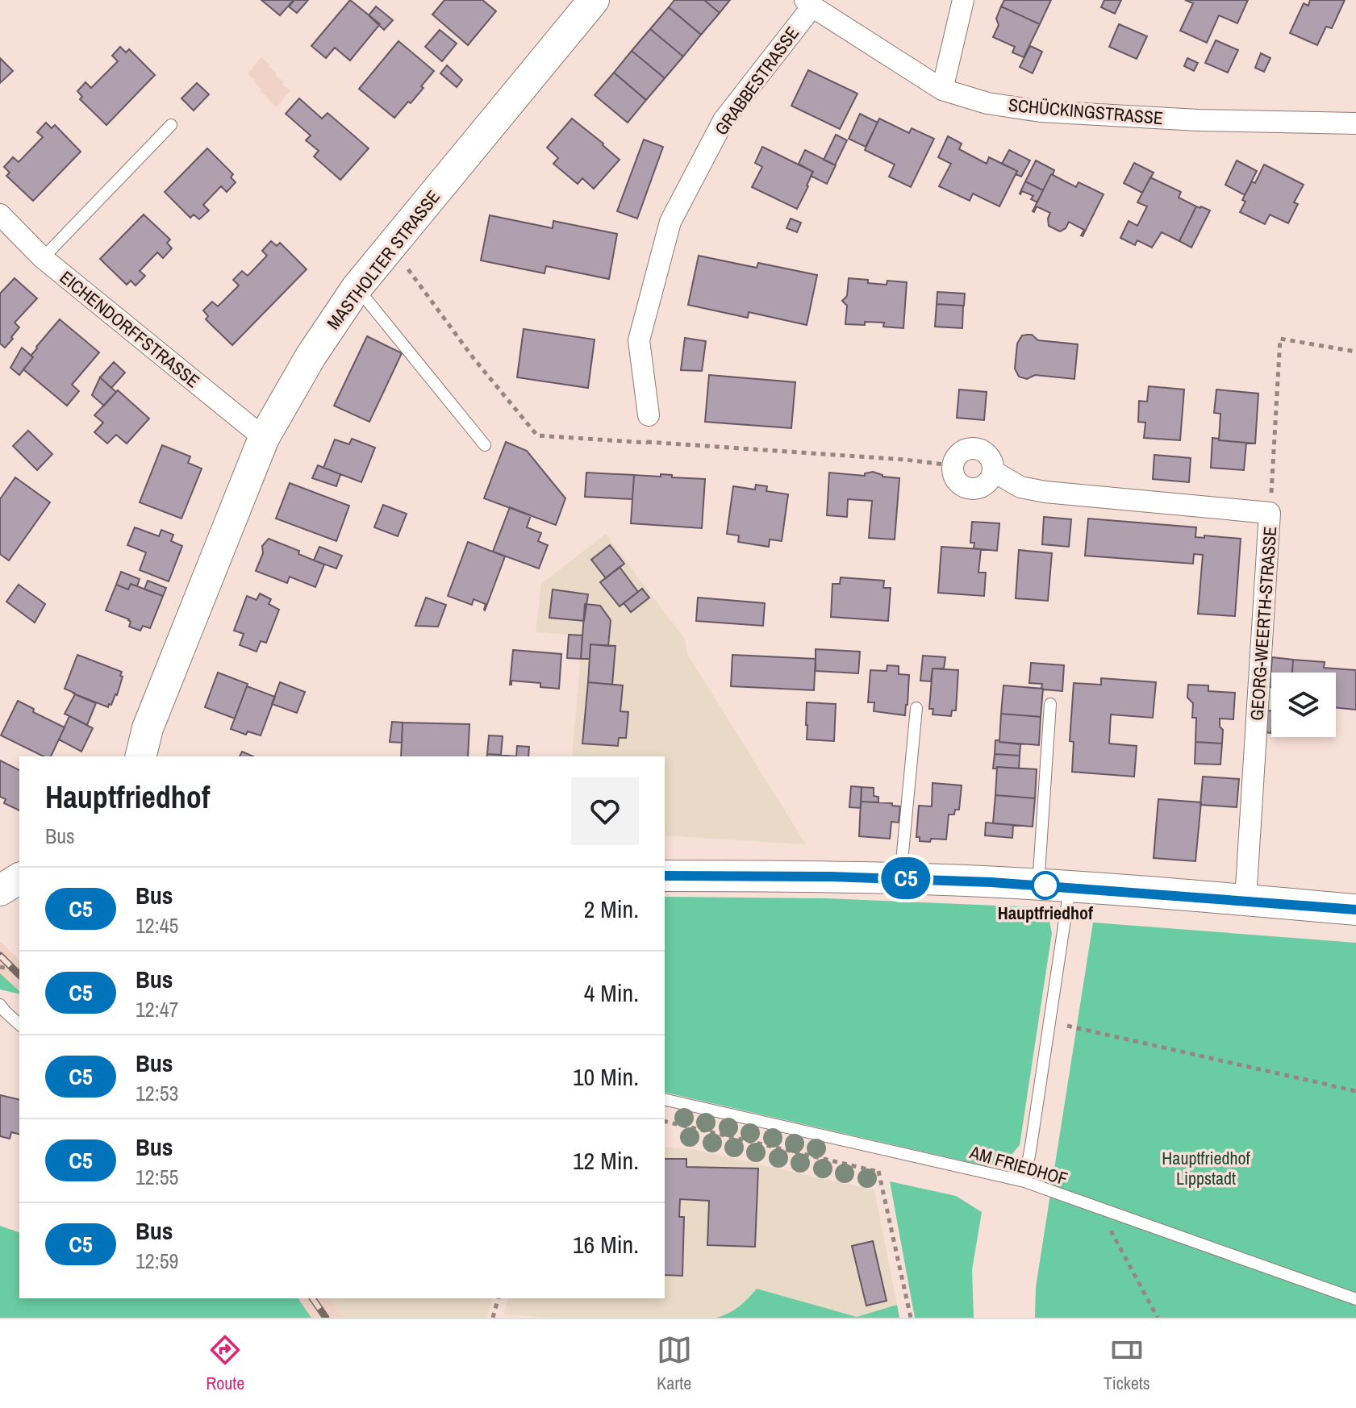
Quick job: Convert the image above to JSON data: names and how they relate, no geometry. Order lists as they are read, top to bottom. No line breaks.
{"streets":{"street":["GRABBESTRASSE","SCHÜCKINGSTRASSE","MASTHOLTER STRASSE","EICHENDORFFSTRASSE","GEORG-WEERTH-STRASSE"],"lane":["AM FRIEDHOF"]},"crossings":[["GRABBESTRASSE","SCHÜCKINGSTRASSE"],["MASTHOLTER STRASSE","EICHENDORFFSTRASSE"]],"parks":["Hauptfriedhof Lippstadt"],"places":["Hauptfriedhof"],"lines":["bus line C5"],"page":{"on_map":"C5","heading":["Hauptfriedhof","Bus"],"list":[{"mark":"C5","name":"Bus","note":"12:45","value":"2 Min."},{"mark":"C5","name":"Bus","note":"12:47","value":"4 Min."},{"mark":"C5","name":"Bus","note":"12:53","value":"10 Min."},{"mark":"C5","name":"Bus","note":"12:55","value":"12 Min."},{"mark":"C5","name":"Bus","note":"12:59","value":"16 Min."}],"tabs":["Route","Karte","Tickets"]}}
